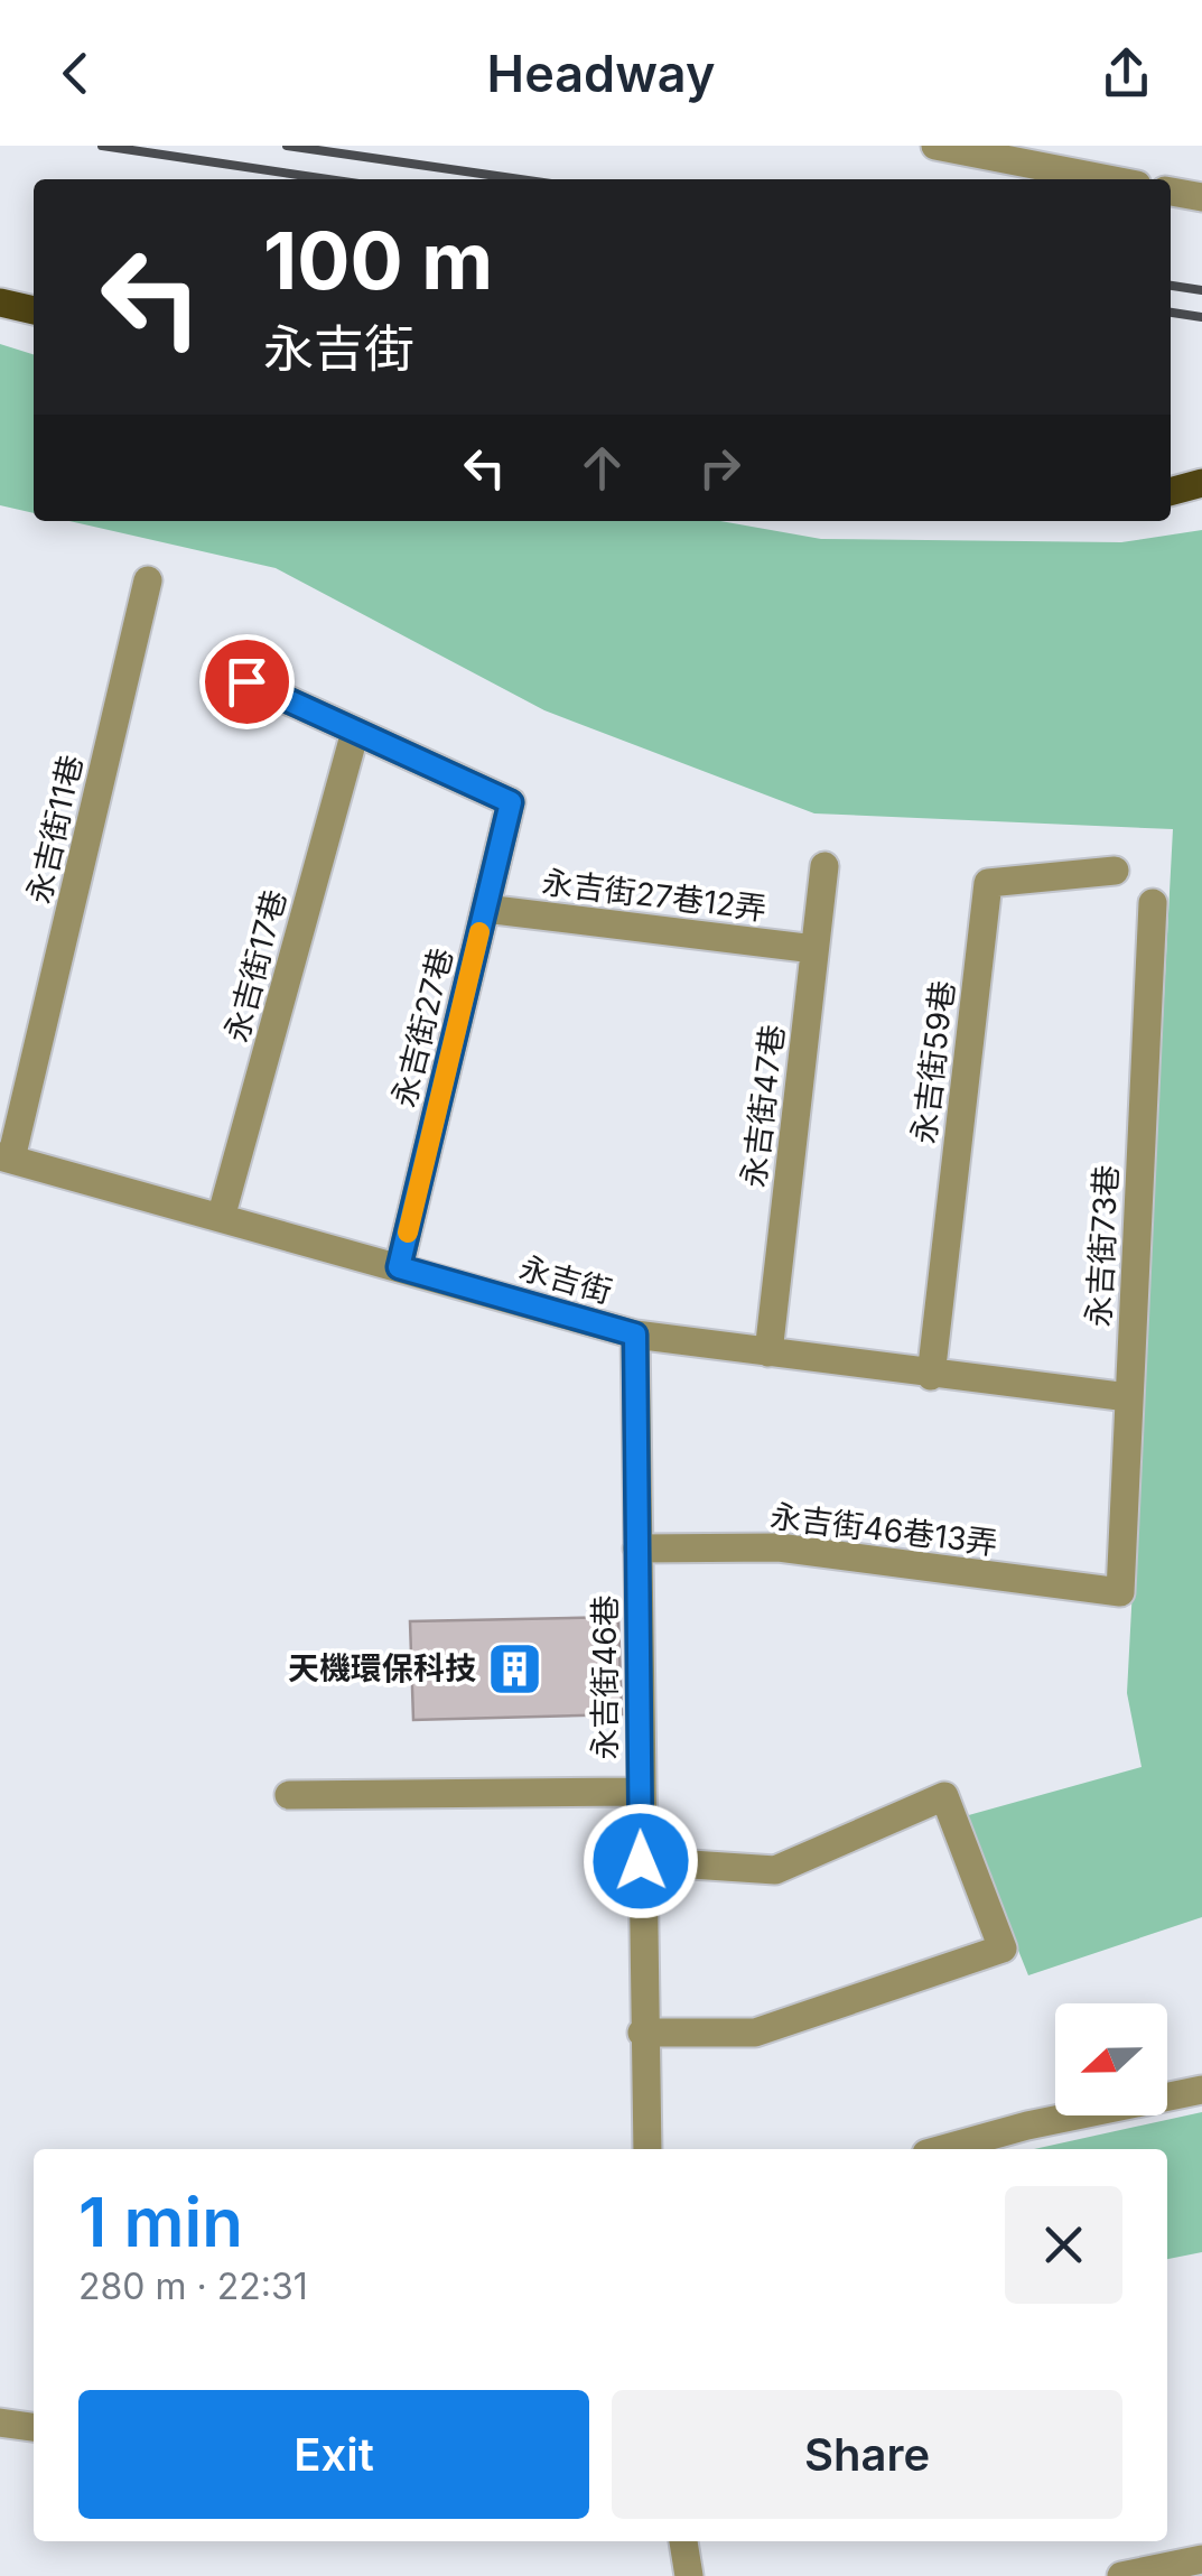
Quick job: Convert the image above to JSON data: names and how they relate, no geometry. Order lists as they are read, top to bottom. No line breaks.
{"streets":{"street":["永吉街11巷","永吉街27巷12弄","永吉街17巷","永吉街27巷","永吉街59巷","永吉街47巷","永吉街73巷","永吉街","永吉街46巷13弄","永吉街46巷"]},"crossings":[["永吉街11巷","永吉街"],["永吉街27巷12弄","永吉街27巷"],["永吉街27巷12弄","永吉街47巷"],["永吉街17巷","永吉街27巷"],["永吉街17巷","永吉街"],["永吉街27巷","永吉街"],["永吉街59巷","永吉街"],["永吉街47巷","永吉街"],["永吉街73巷","永吉街"],["永吉街73巷","永吉街46巷13弄"],["永吉街","永吉街46巷"],["永吉街46巷13弄","永吉街46巷"]],"places":{"building":["天機環保科技"]},"north":"left","page":{"header":"Headway","turn":["100 m","永吉街"],"heading":["1 min","280 m · 22:31"],"buttons":["Exit","Share"]}}
